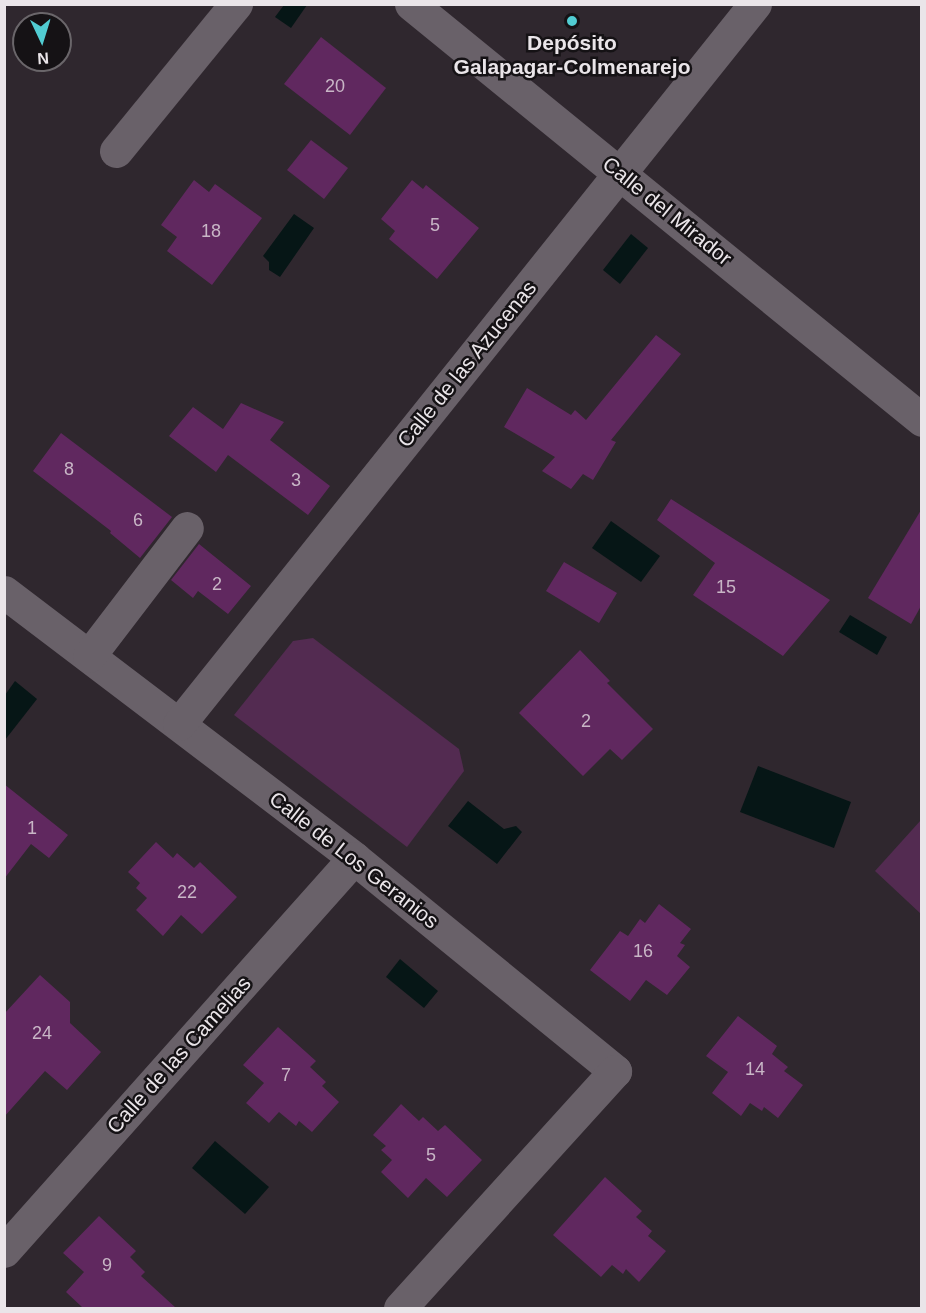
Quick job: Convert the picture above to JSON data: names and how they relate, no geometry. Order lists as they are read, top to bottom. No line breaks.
{"streets":{"street":["Calle del Mirador","Calle de las Azucenas","Calle de Los Geranios","Calle de las Camelias"]},"crossings":[["Calle del Mirador","Calle de las Azucenas"],["Calle de las Azucenas","Calle de Los Geranios"],["Calle de Los Geranios","Calle de las Camelias"]],"places":["Depósito Galapagar-Colmenarejo"],"house_numbers":["20","5","18","8","3","6","2","15","2","1","22","16","24","14","7","5","9"],"north":"bottom"}
